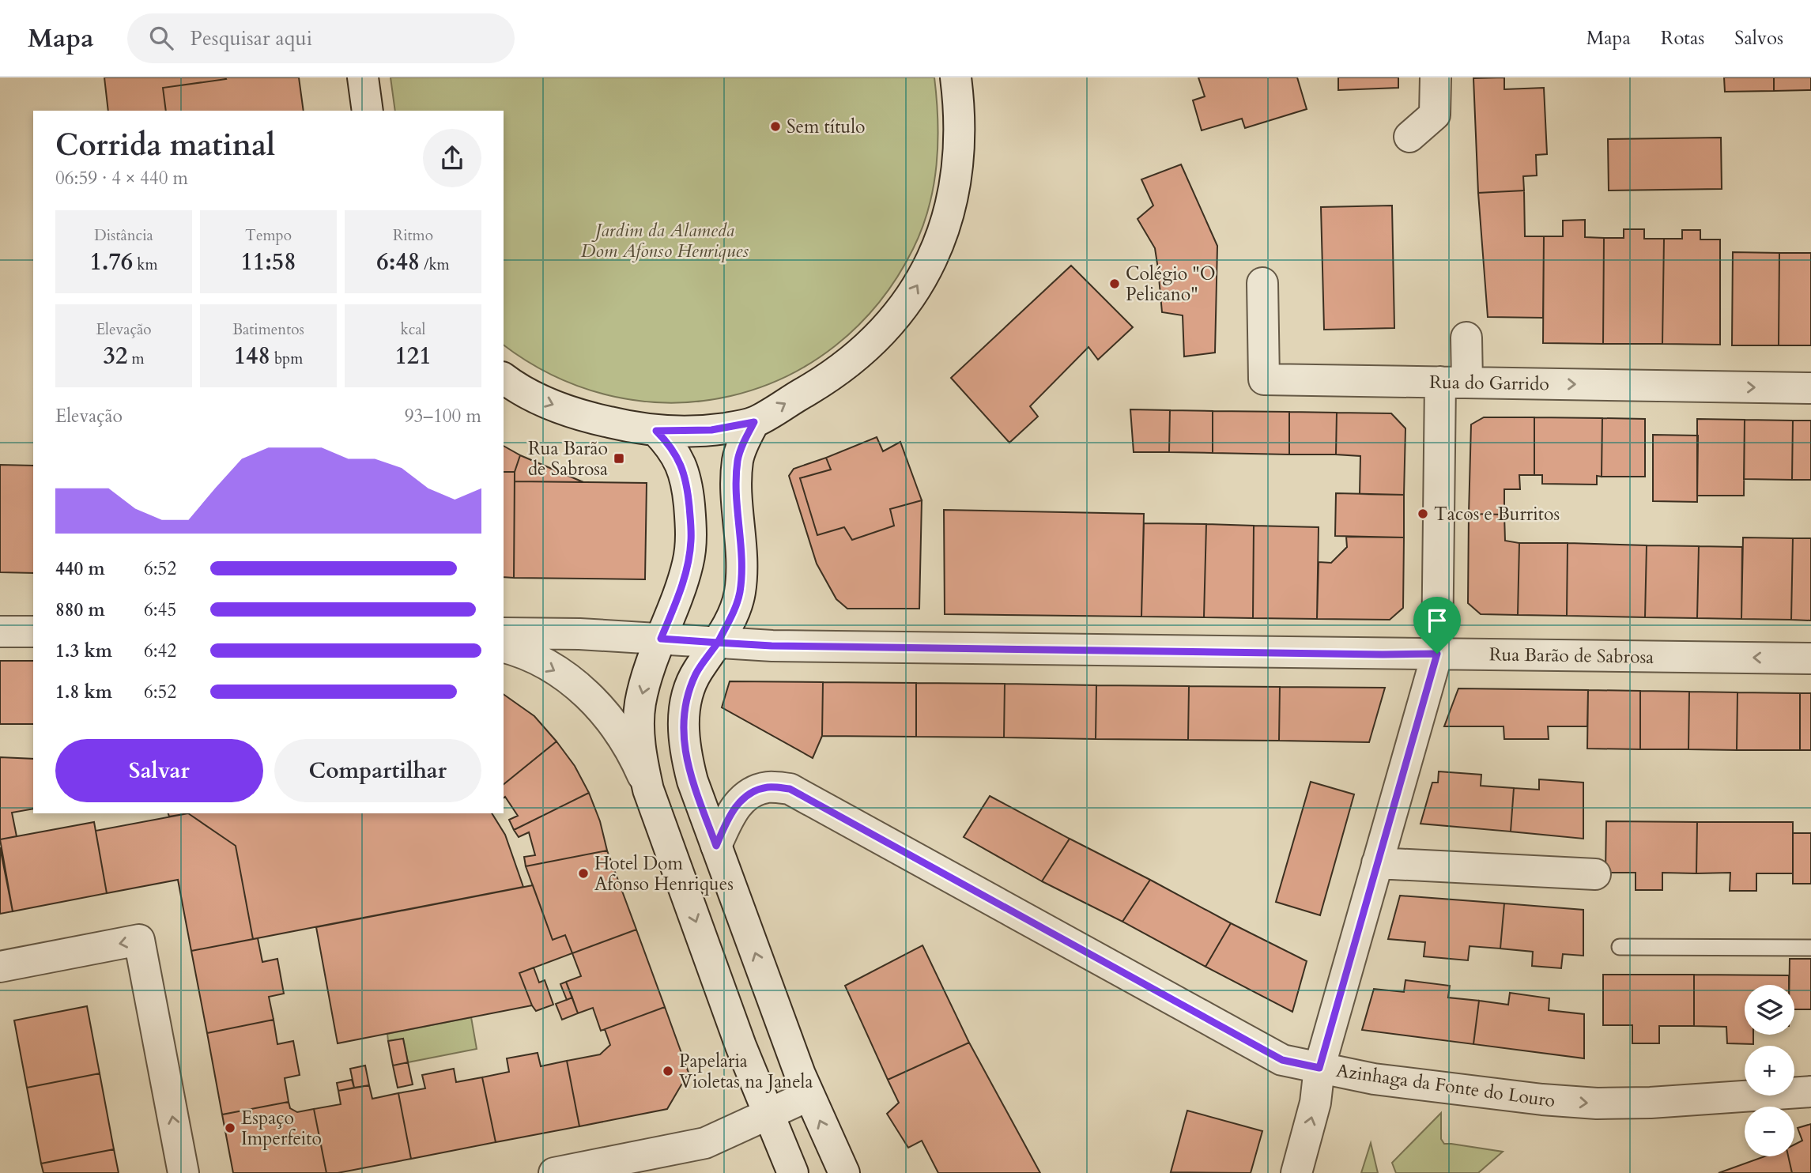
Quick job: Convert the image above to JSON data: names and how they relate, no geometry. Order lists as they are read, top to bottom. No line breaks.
{"streets":{"street":["Rua do Garrido","Rua Barão de Sabrosa","Azinhaga da Fonte do Louro"]},"one_way":["Rua do Garrido"],"parks":["Jardim da Alameda Dom Afonso Henriques"],"places":{"other":["Sem título","Colégio \"O Pelicano\"","Tacos e Burritos","Hotel Dom Afonso Henriques","Papelaria Violetas na Janela","Espaço Imperfeito"],"transit":["Rua Barão de Sabrosa"]},"page":{"header":"Mapa","search":"Pesquisar aqui","nav":["Mapa","Rotas","Salvos"],"heading":["Corrida matinal","06:59 · 4 × 440 m"],"stats":[["Distância","1.76 km"],["Tempo","11:58"],["Ritmo","6:48 /km"],["Elevação","32 m"],["Batimentos","148 bpm"],["kcal","121"]],"chart":["Elevação","93–100 m"],"list":[{"name":"440 m","note":"6:52"},{"name":"880 m","note":"6:45"},{"name":"1.3 km","note":"6:42"},{"name":"1.8 km","note":"6:52"}],"buttons":["Salvar","Compartilhar"],"map_buttons":["+","−"]}}
